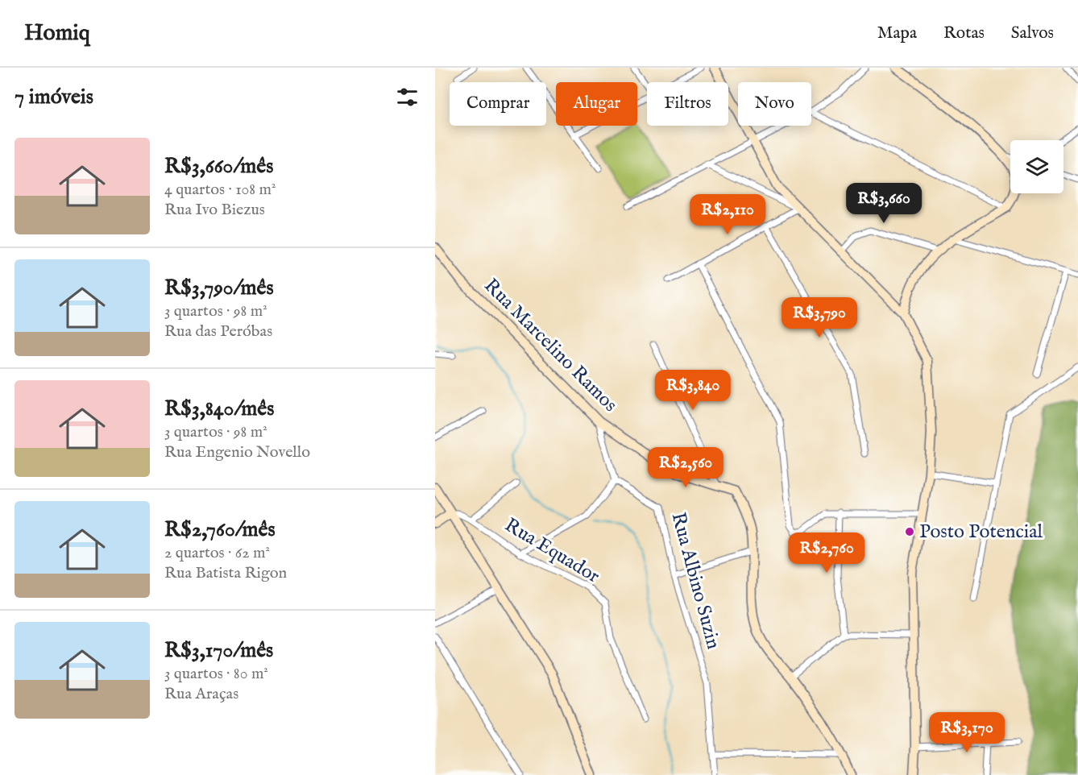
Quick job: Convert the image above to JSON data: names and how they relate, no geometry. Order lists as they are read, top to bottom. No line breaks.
{"streets":{"main road":["Rua Marcelino Ramos"],"street":["Rua Equador","Rua Albino Suzin"]},"places":["Posto Potencial"],"page":{"header":"Homiq","nav":["Mapa","Rotas","Salvos"],"heading":"7 imóveis","chip":["Comprar","Alugar","Filtros","Novo"],"list":[{"name":"R$3,660/mês","note":"4 quartos · 108 m² · Rua Ivo Biezus"},{"name":"R$3,790/mês","note":"3 quartos · 98 m² · Rua das Peróbas"},{"name":"R$3,840/mês","note":"3 quartos · 98 m² · Rua Engenio Novello"},{"name":"R$2,760/mês","note":"2 quartos · 62 m² · Rua Batista Rigon"},{"name":"R$3,170/mês","note":"3 quartos · 80 m² · Rua Araças"}],"price":["R$3,660","R$2,110","R$3,790","R$3,840","R$2,560","R$2,760","R$3,170"]}}
